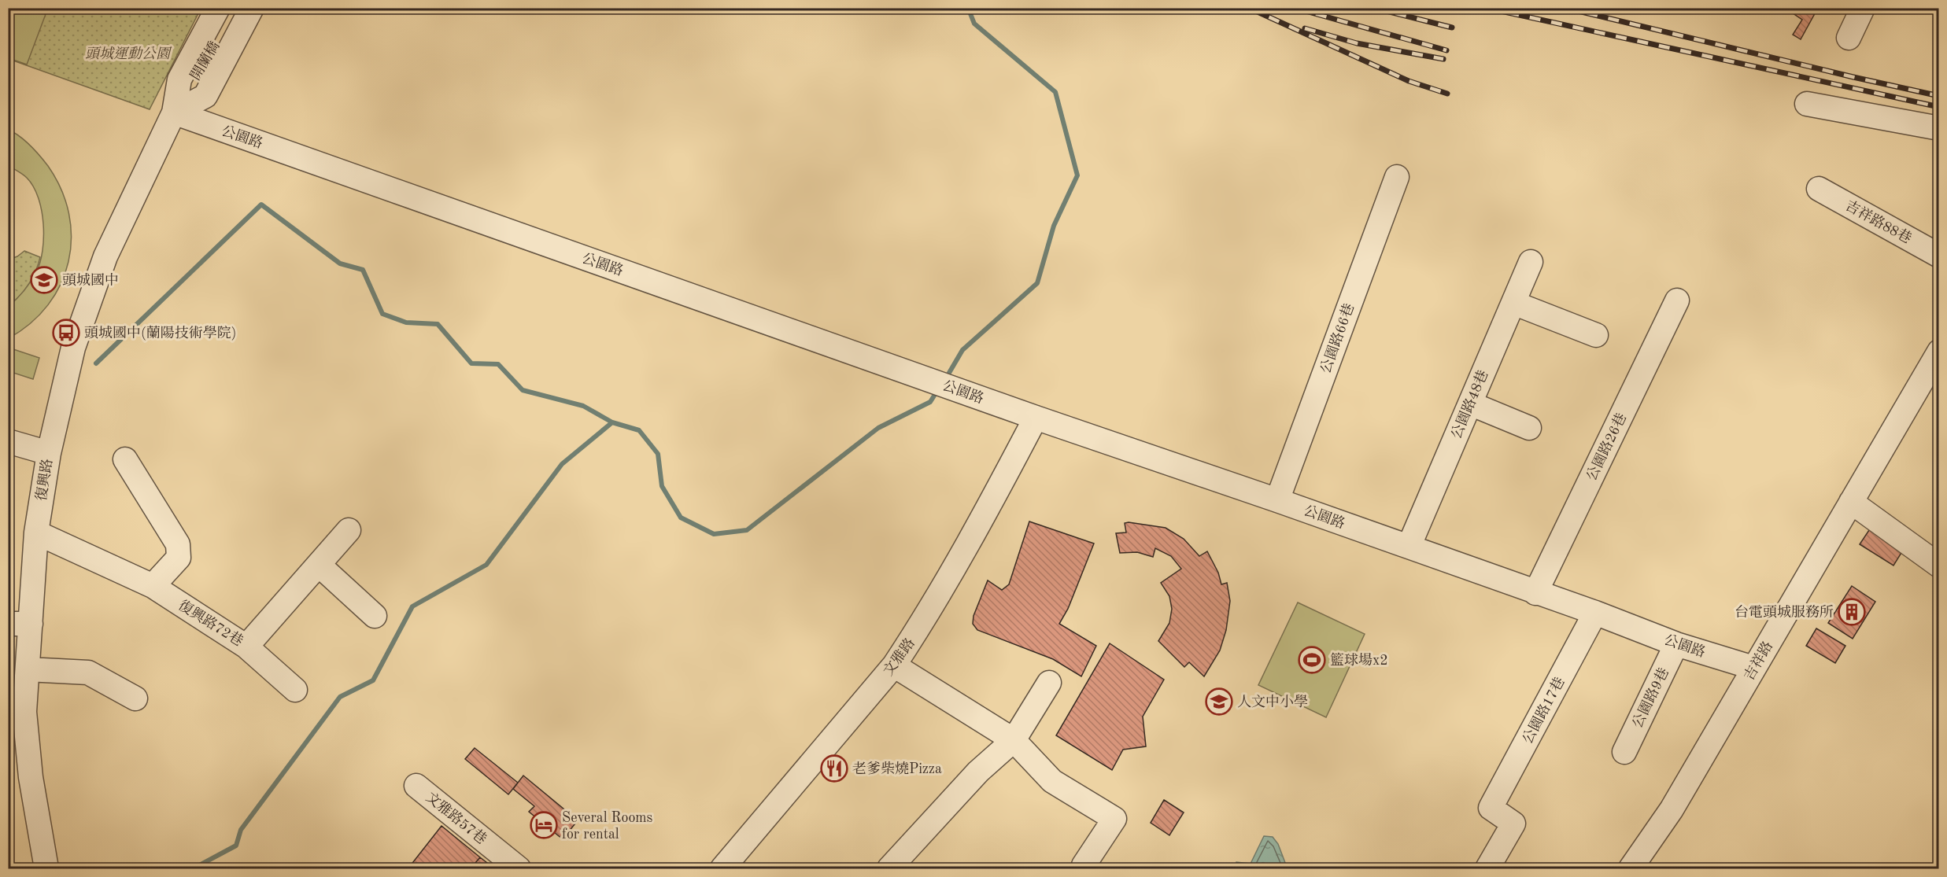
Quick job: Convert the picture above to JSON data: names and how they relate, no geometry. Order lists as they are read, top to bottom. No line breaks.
{"streets":{"street":["開蘭橋","公園路","吉祥路88巷","公園路66巷","公園路48巷","公園路26巷","復興路","復興路72巷","文雅路","吉祥路","公園路9巷","公園路17巷","文雅路57巷"]},"crossings":[["開蘭橋","公園路"],["開蘭橋","復興路"],["公園路","公園路66巷"],["公園路","公園路48巷"],["公園路","公園路26巷"],["公園路","復興路"],["公園路","文雅路"],["公園路","吉祥路"],["公園路","公園路9巷"],["公園路","公園路17巷"],["復興路","復興路72巷"]],"parks":["頭城運動公園"],"places":{"school or university":["頭城國中","人文中小學"],"bus stop":["頭城國中(蘭陽技術學院)"],"building":["台電頭城服務所"],"sports":["籃球場x2"],"restaurant":["老爹柴燒Pizza"],"hotel":["Several Rooms for rental"]}}
